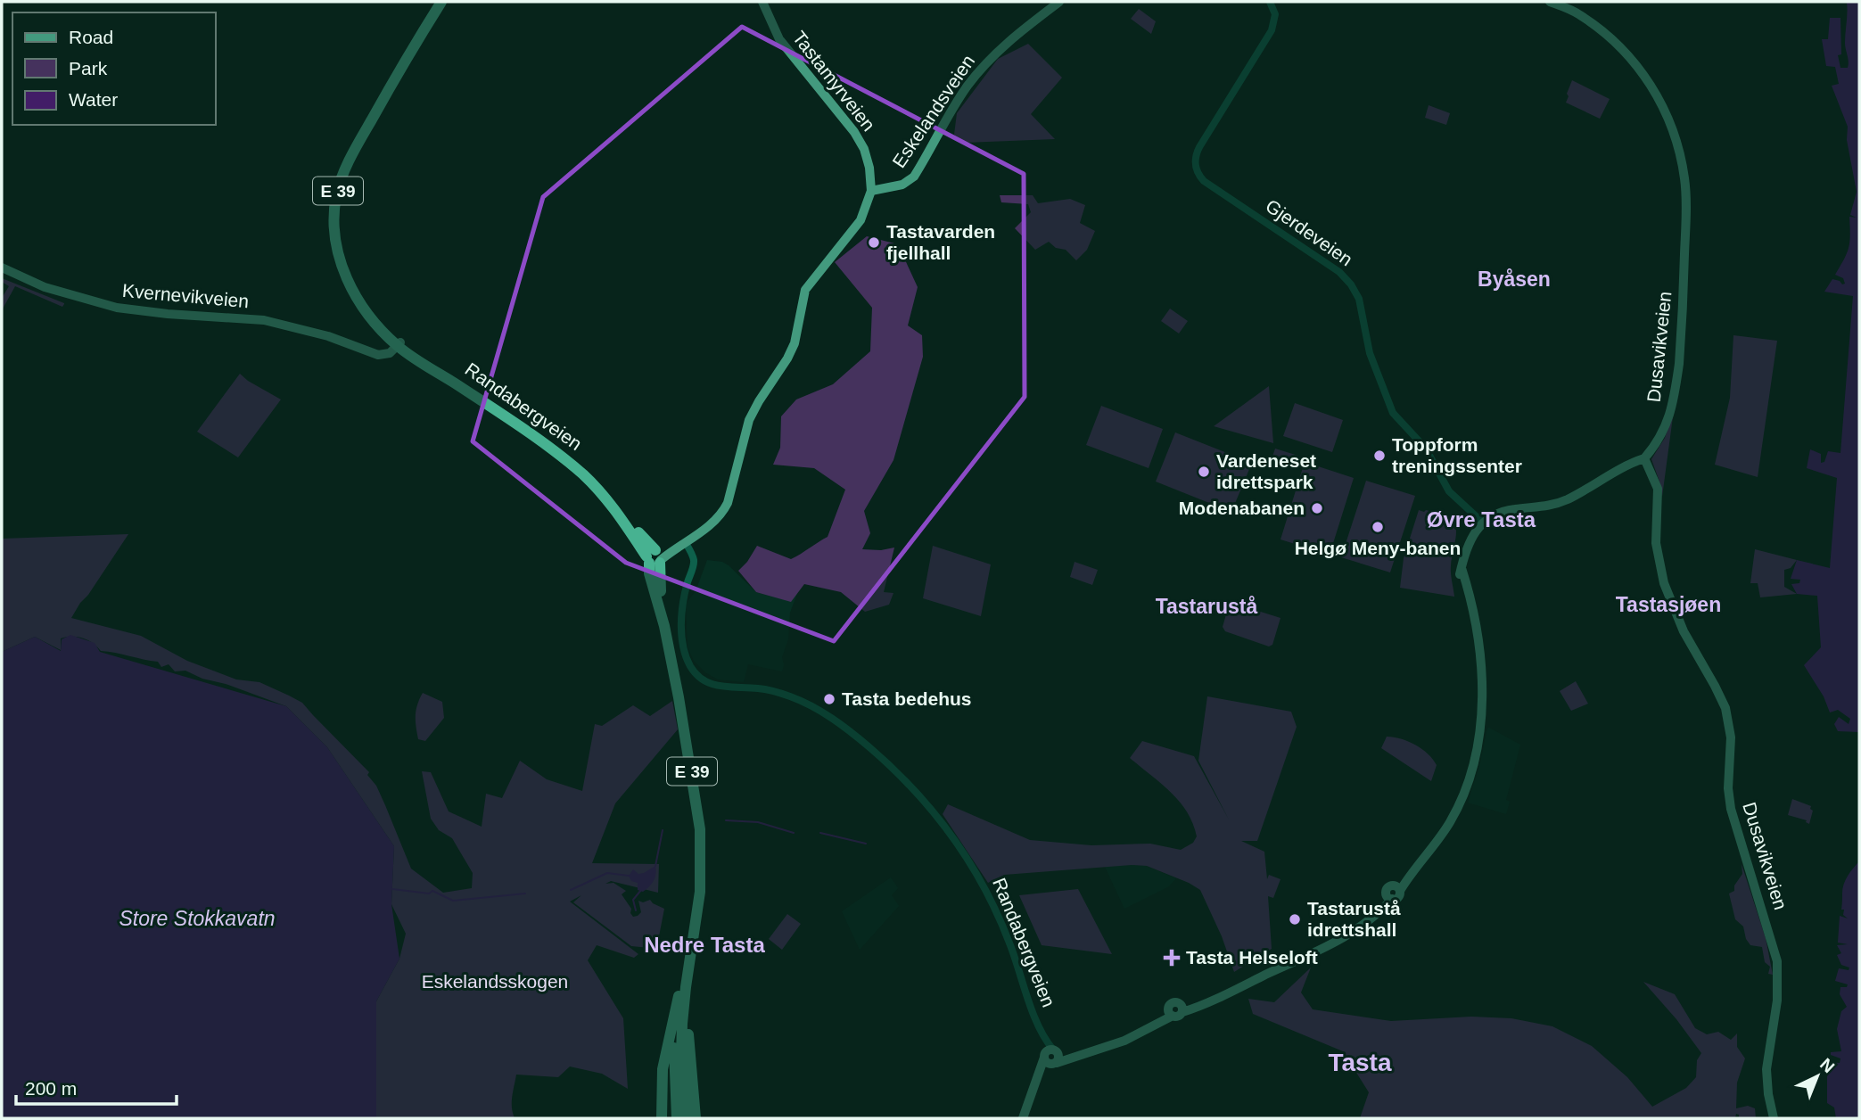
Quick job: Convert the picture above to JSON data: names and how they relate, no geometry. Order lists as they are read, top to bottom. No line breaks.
{"streets":{"highway":["E 39","Randabergveien"],"main road":["Tastamyrveien","Eskelandsveien","Kvernevikveien","Dusavikveien"],"street":["Gjerdeveien"]},"crossings":[["Tastamyrveien","Eskelandsveien"],["E 39","Randabergveien"],["Kvernevikveien","Randabergveien"]],"districts":["Byåsen","Øvre Tasta","Tastasjøen","Tastarustå","Nedre Tasta","Tasta"],"water":["Store Stokkavatn"],"parks":["Eskelandsskogen"],"places":{"other":["Tastavarden fjellhall","Toppform treningssenter","Vardeneset idrettspark","Modenabanen","Helgø Meny-banen","Tasta bedehus","Tastarustå idrettshall"],"health":["Tasta Helseloft"]},"legend":["Road","Park","Water"],"scale_bar":"200 m","north":"top right"}
